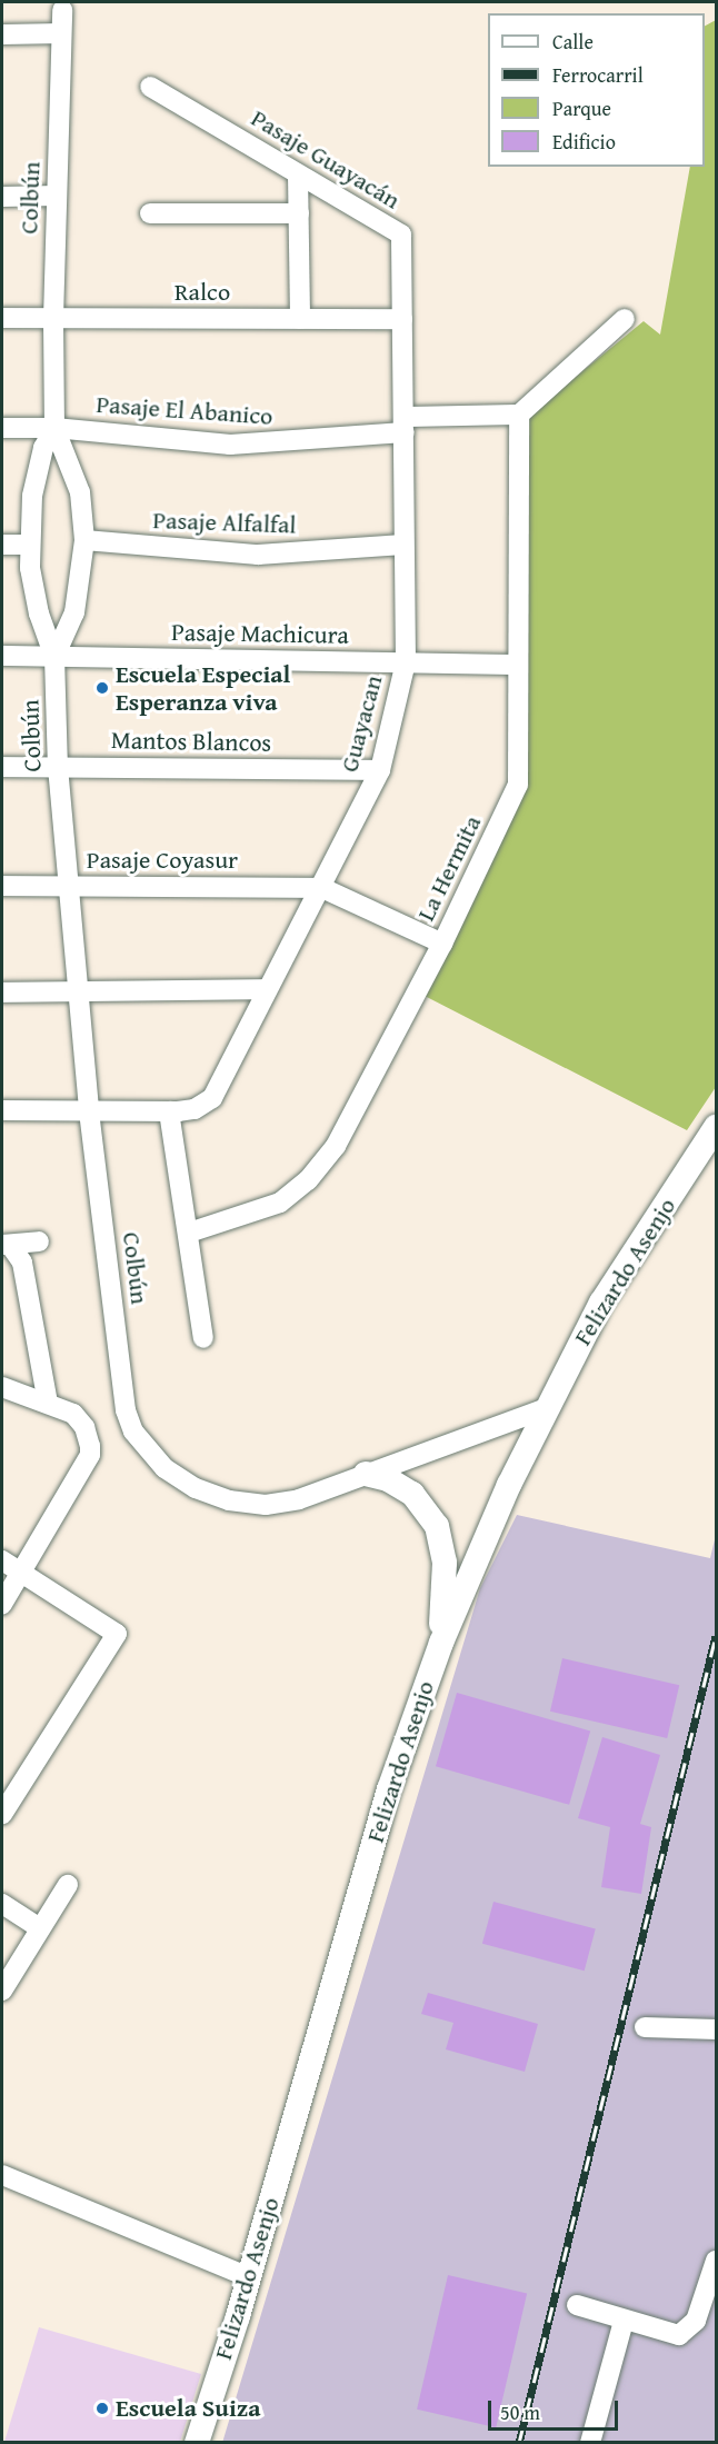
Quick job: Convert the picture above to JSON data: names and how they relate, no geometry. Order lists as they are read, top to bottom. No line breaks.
{"streets":{"street":["Pasaje Guayacán","Colbún","Ralco","Pasaje El Abanico","Pasaje Alfalfal","Pasaje Machicura","Guayacan","Mantos Blancos","Pasaje Coyasur","La Hermita","Felizardo Asenjo"]},"crossings":[["Pasaje Guayacán","Ralco"],["Pasaje Guayacán","Guayacan"],["Colbún","Ralco"],["Colbún","Pasaje El Abanico"],["Colbún","Pasaje Alfalfal"],["Colbún","Pasaje Machicura"],["Colbún","Guayacan"],["Colbún","Mantos Blancos"],["Colbún","Pasaje Coyasur"],["Colbún","Felizardo Asenjo"],["Ralco","Guayacan"],["Pasaje El Abanico","Guayacan"],["Pasaje Alfalfal","Guayacan"],["Pasaje Machicura","Guayacan"],["Pasaje Machicura","La Hermita"],["Guayacan","Mantos Blancos"],["Guayacan","Pasaje Coyasur"]],"places":["Escuela Especial Esperanza viva","Escuela Suiza"],"legend":["Calle","Ferrocarril","Parque","Edificio"],"scale_bar":"50 m"}
